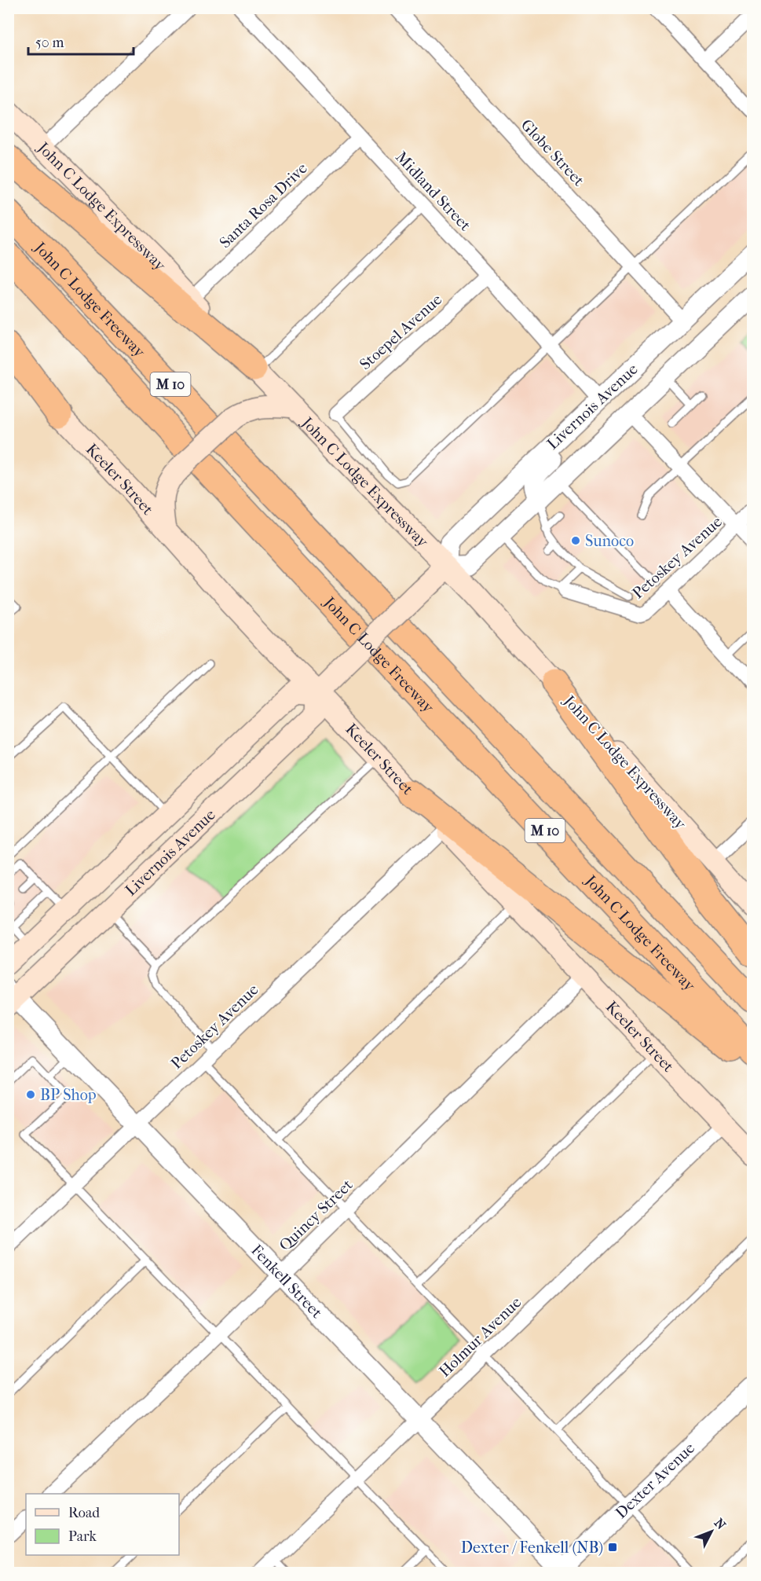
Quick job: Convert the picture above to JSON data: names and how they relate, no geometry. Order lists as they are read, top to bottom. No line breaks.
{"streets":{"highway":["John C Lodge Freeway","M 10"],"main road":["John C Lodge Expressway","Livernois Avenue","Keeler Street"],"street":["Globe Street","Midland Street","Santa Rosa Drive","Stoepel Avenue","Petoskey Avenue","Quincy Street","Fenkell Street","Holmur Avenue","Dexter Avenue"]},"crossings":[["Globe Street","Livernois Avenue"],["Midland Street","Santa Rosa Drive"],["Midland Street","Stoepel Avenue"],["Midland Street","Livernois Avenue"],["Santa Rosa Drive","John C Lodge Expressway"],["John C Lodge Expressway","Livernois Avenue"],["Livernois Avenue","Keeler Street"],["Livernois Avenue","Fenkell Street"],["Keeler Street","Petoskey Avenue"],["Keeler Street","Quincy Street"],["Keeler Street","Holmur Avenue"],["Petoskey Avenue","Fenkell Street"],["Quincy Street","Fenkell Street"],["Fenkell Street","Holmur Avenue"],["Fenkell Street","Dexter Avenue"]],"places":{"other":["Sunoco","BP Shop"],"transit":["Dexter / Fenkell (NB)"]},"legend":["Road","Park"],"scale_bar":"50 m","north":"top right"}
